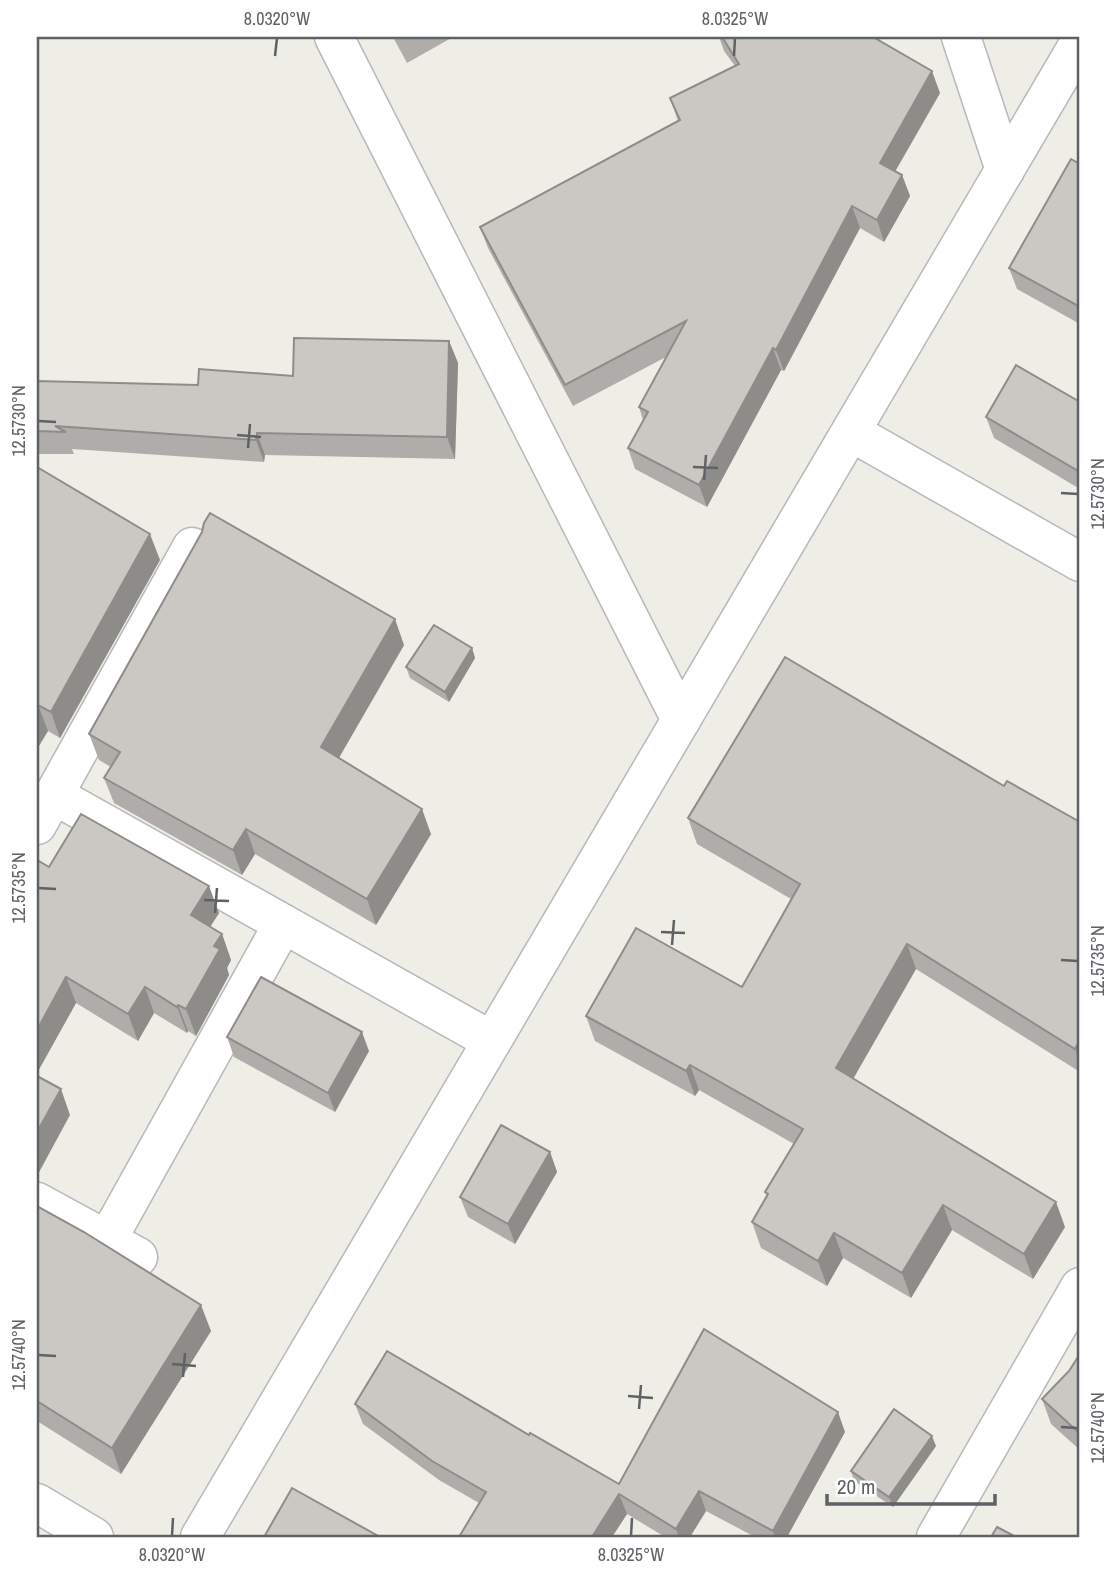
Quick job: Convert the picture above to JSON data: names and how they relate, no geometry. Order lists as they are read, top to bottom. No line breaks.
{"scale_bar":"20 m","coordinates":["8.0320°W","8.0325°W","12.5730°N","12.5735°N","12.5740°N"]}
